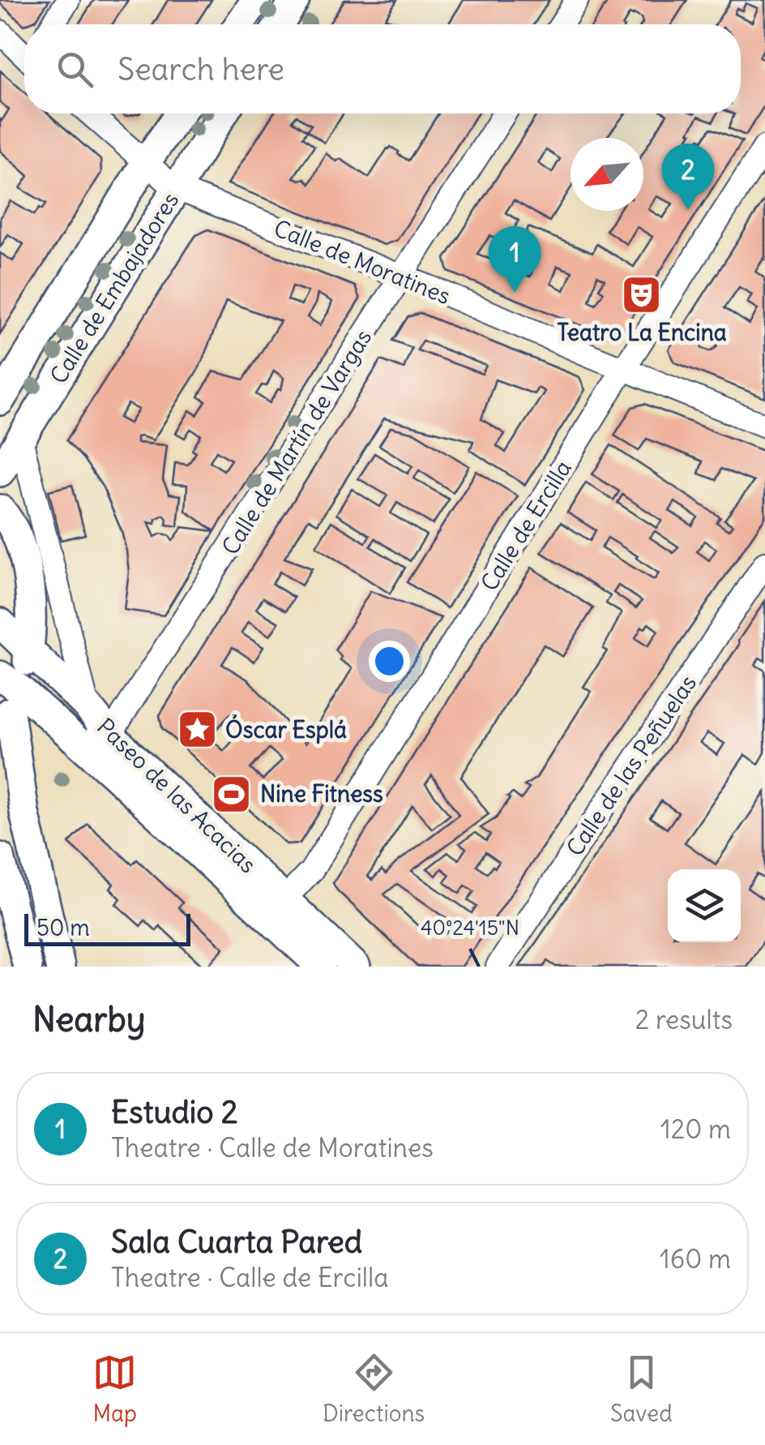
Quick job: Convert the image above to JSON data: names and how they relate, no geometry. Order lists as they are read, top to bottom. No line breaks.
{"streets":{"main road":["Calle de Embajadores","Paseo de las Acacias"],"street":["Calle de Moratines","Calle de Martín de Vargas","Calle de Ercilla","Calle de las Peñuelas"]},"crossings":[["Calle de Moratines","Calle de Embajadores"],["Calle de Moratines","Calle de Martín de Vargas"],["Calle de Moratines","Calle de Ercilla"],["Calle de Martín de Vargas","Paseo de las Acacias"],["Calle de Ercilla","Paseo de las Acacias"]],"places":{"theatre":["Teatro La Encina"],"place":["Óscar Esplá"],"sports":["Nine Fitness"]},"scale_bar":"50 m","north":"bottom left","page":{"search":"Search here","pins":["2","1"],"scale":"50 m","heading":["Nearby","2 results"],"list":[{"mark":"1","name":"Estudio 2","note":"Theatre · Calle de Moratines","value":"120 m"},{"mark":"2","name":"Sala Cuarta Pared","note":"Theatre · Calle de Ercilla","value":"160 m"}],"nav":["Map","Directions","Saved"]},"coordinates":["40°24'15\"N"]}
